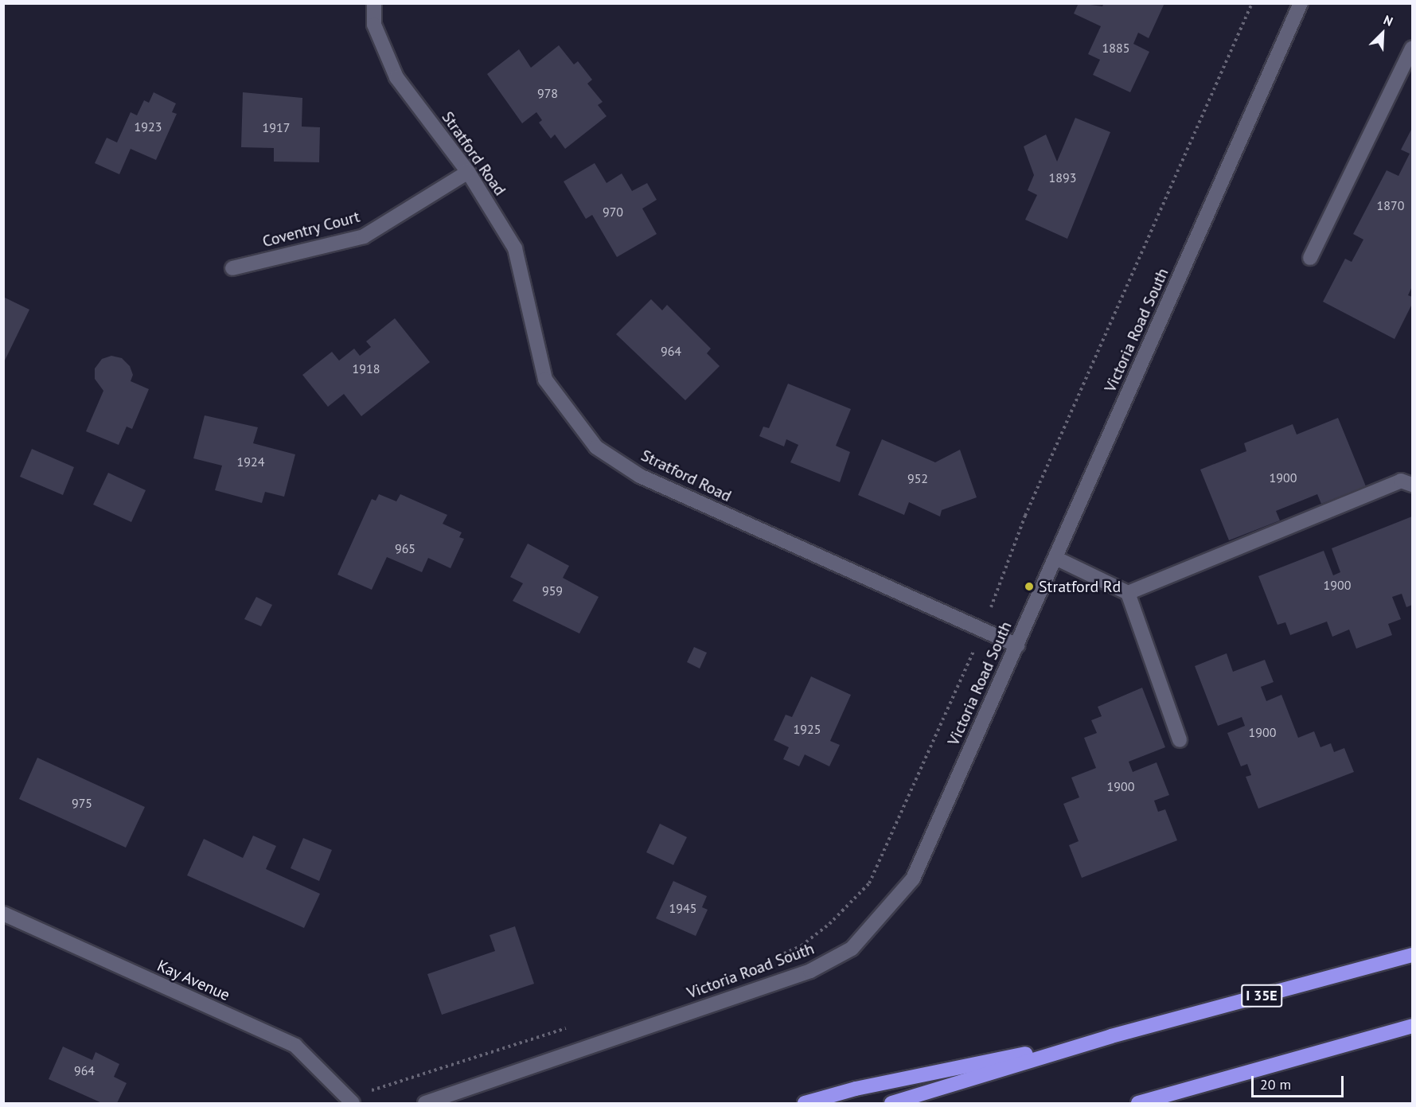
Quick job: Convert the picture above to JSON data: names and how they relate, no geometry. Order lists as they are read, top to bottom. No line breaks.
{"streets":{"highway":["I 35E"],"street":["Stratford Road","Coventry Court","Victoria Road South","Kay Avenue"]},"crossings":[["Stratford Road","Coventry Court"],["Stratford Road","Victoria Road South"]],"places":["Stratford Rd"],"house_numbers":["1885","978","1923","1917","1893","1870","970","964","1918","1924","1900","952","965","1900","959","1925","1900","1900","975","1945","964"],"scale_bar":"20 m","north":"top right"}
